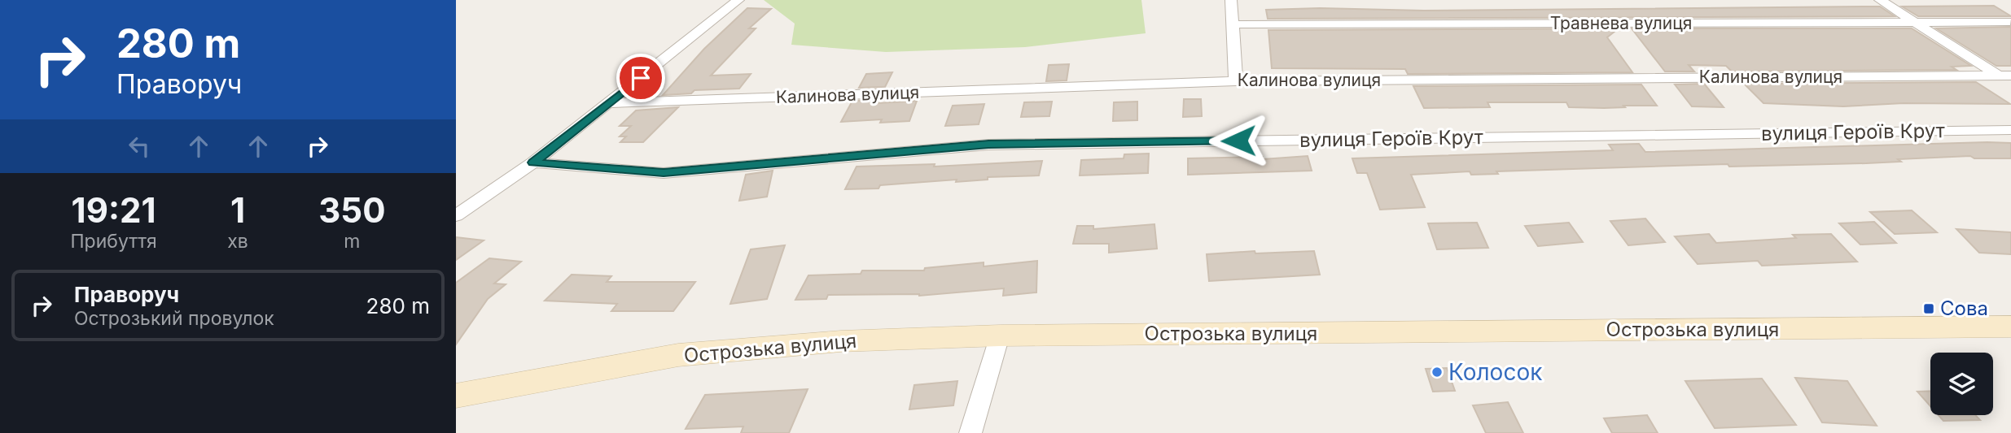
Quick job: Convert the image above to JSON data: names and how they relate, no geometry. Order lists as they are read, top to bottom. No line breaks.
{"streets":{"main road":["Острозька вулиця"],"street":["Травнева вулиця","Калинова вулиця","вулиця Героїв Крут"]},"places":{"transit":["Сова"],"other":["Колосок"]},"page":{"turn":["280 m","Праворуч"],"eta":["19:21","Прибуття","1","хв","350","m"],"list":[{"name":"Праворуч","note":"Острозький провулок","value":"280 m"}]}}
